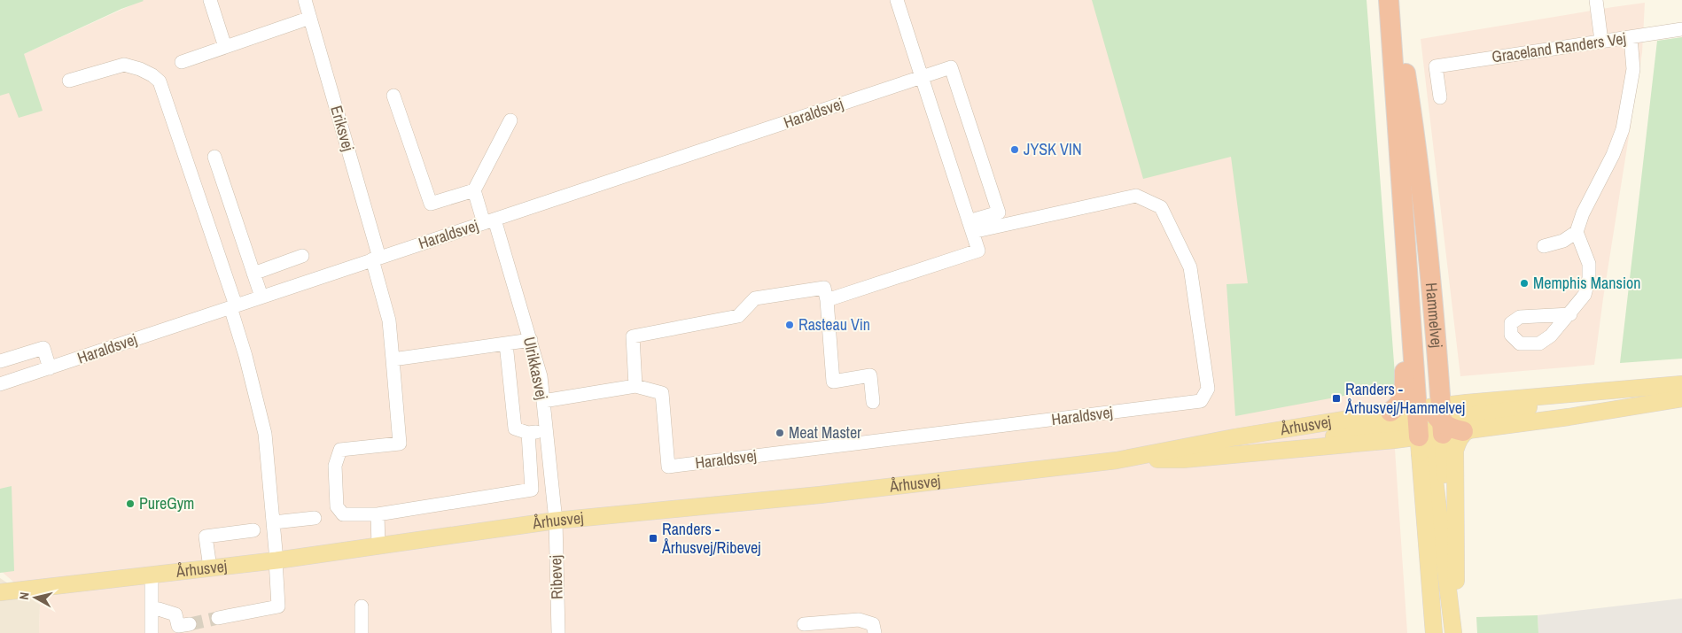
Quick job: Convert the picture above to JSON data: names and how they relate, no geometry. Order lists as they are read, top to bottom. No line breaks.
{"streets":{"highway":["Hammelvej"],"main road":["Århusvej"],"street":["Graceland Randers Vej","Haraldsvej","Eriksvej","Ulrikkasvej","Ribevej"]},"crossings":[["Haraldsvej","Eriksvej"],["Haraldsvej","Ulrikkasvej"],["Hammelvej","Århusvej"],["Ulrikkasvej","Århusvej"],["Ulrikkasvej","Ribevej"],["Århusvej","Ribevej"]],"places":{"other":["JYSK VIN","Memphis Mansion","Rasteau Vin","Meat Master","PureGym"],"transit":["Randers - Århusvej/Hammelvej","Randers - Århusvej/Ribevej"]},"north":"left"}
